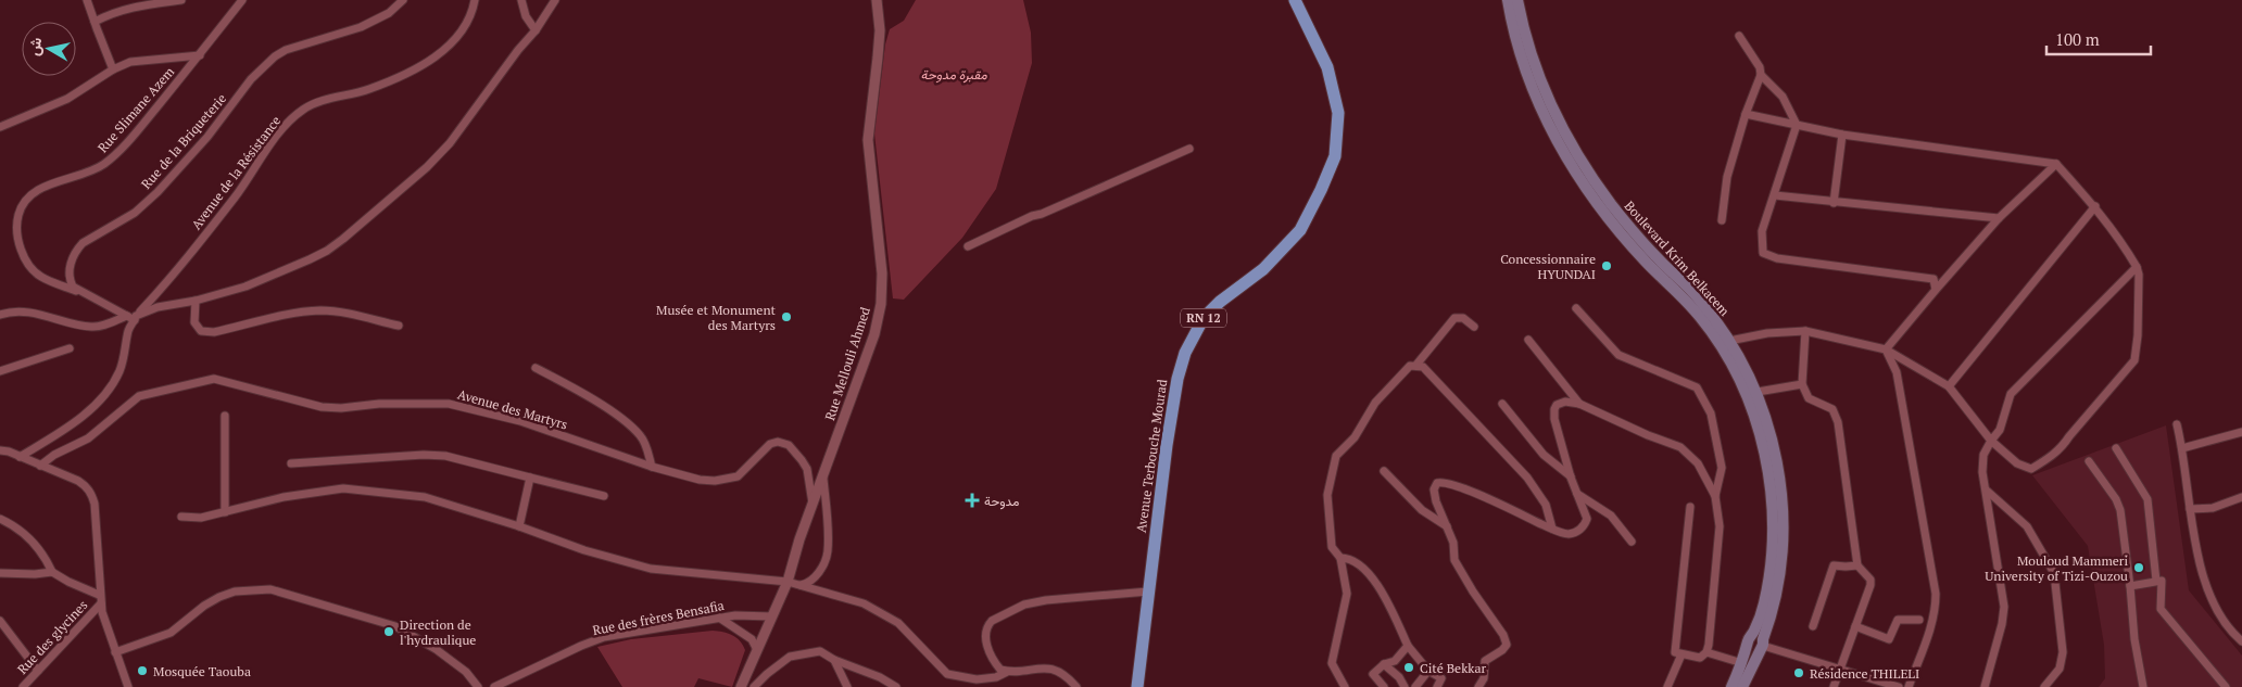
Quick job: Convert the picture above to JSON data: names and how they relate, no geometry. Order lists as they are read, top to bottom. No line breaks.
{"streets":{"main road":["Boulevard Krim Belkacem","RN 12","Avenue Terbouche Mourad"],"street":["Rue Slimane Azem","Rue de la Briqueterie","Avenue de la Résistance","Rue Mellouli Ahmed","Avenue des Martyrs","Rue des frères Bensafia","Rue des glycines"]},"crossings":[["Rue Slimane Azem","Rue de la Briqueterie"],["Rue de la Briqueterie","Avenue de la Résistance"],["Rue Mellouli Ahmed","Avenue des Martyrs"],["Rue Mellouli Ahmed","Rue des frères Bensafia"]],"parks":["مقبرة مدوحة"],"places":{"other":["Concessionnaire HYUNDAI","Musée et Monument des Martyrs","Mouloud Mammeri University of Tizi-Ouzou","Direction de l'hydraulique","Cité Bekkar","Mosquée Taouba","Résidence THILELI"],"health":["مدوحة"]},"scale_bar":"100 m","north":"left"}
